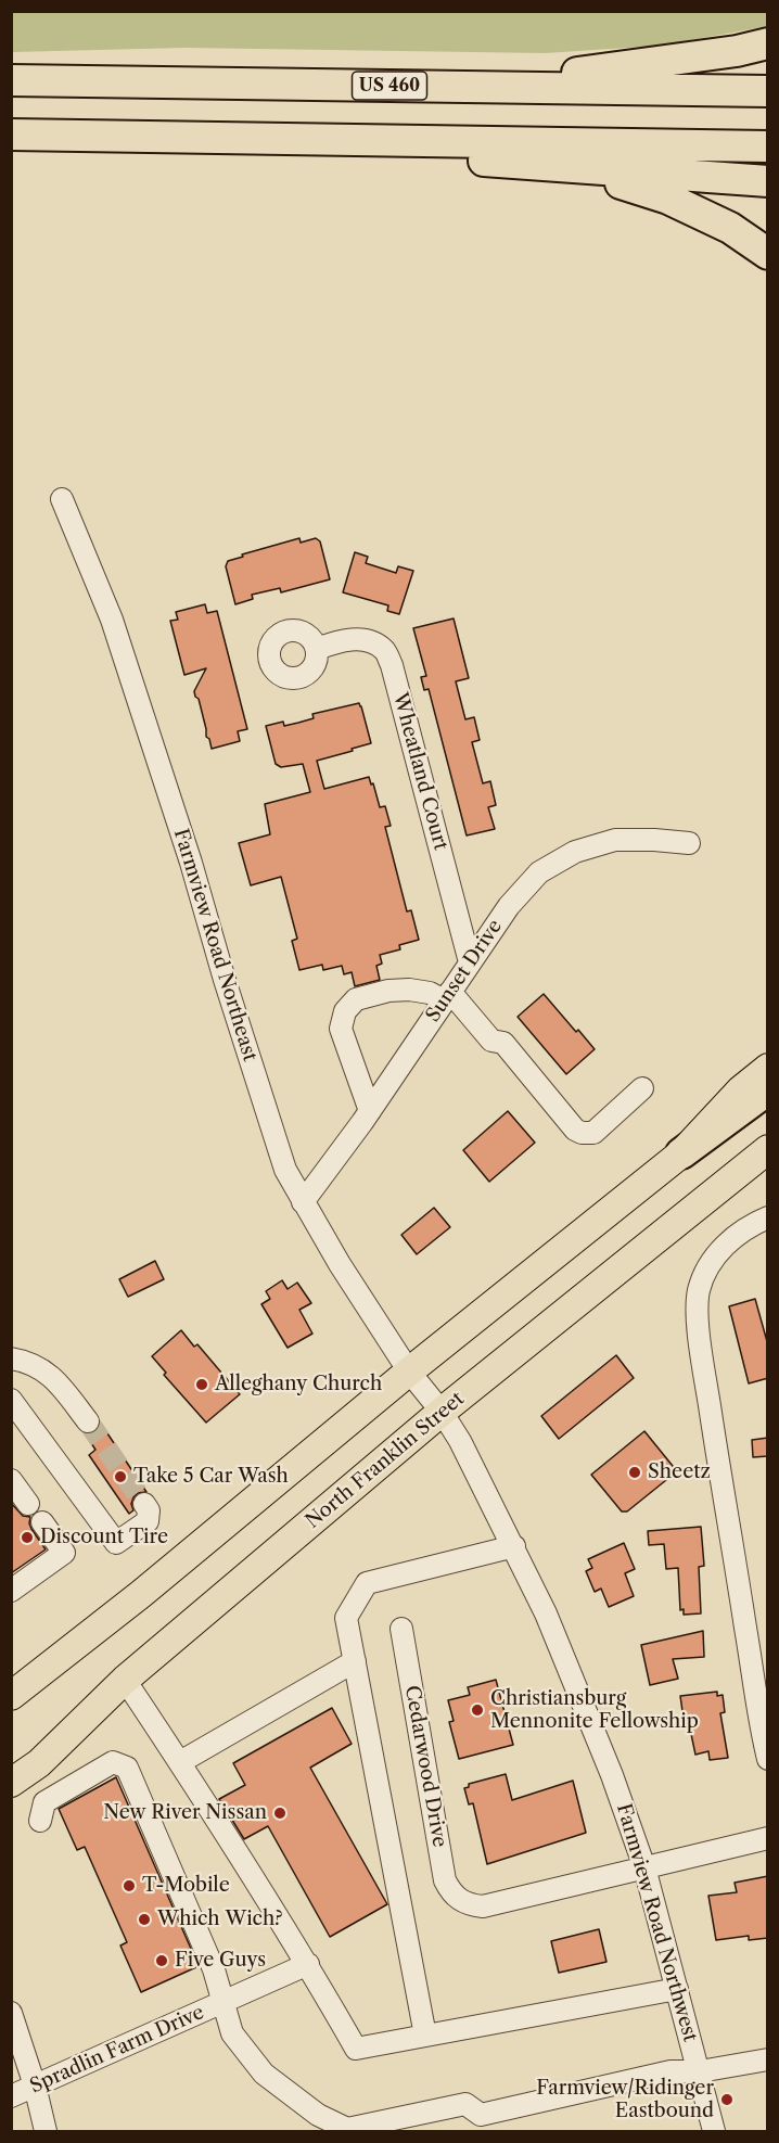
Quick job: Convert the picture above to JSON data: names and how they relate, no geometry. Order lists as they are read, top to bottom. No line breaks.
{"streets":{"highway":["US 460"],"main road":["North Franklin Street"],"street":["Wheatland Court","Farmview Road Northeast","Sunset Drive","Cedarwood Drive","Farmview Road Northwest","Spradlin Farm Drive"]},"crossings":[["Wheatland Court","Sunset Drive"],["Farmview Road Northeast","Sunset Drive"],["Farmview Road Northeast","Farmview Road Northwest"],["North Franklin Street","Farmview Road Northwest"],["Cedarwood Drive","Farmview Road Northwest"]],"places":["Alleghany Church","Sheetz","Take 5 Car Wash","Discount Tire","Christiansburg Mennonite Fellowship","New River Nissan","T-Mobile","Which Wich?","Five Guys","Farmview/Ridinger Eastbound"]}
